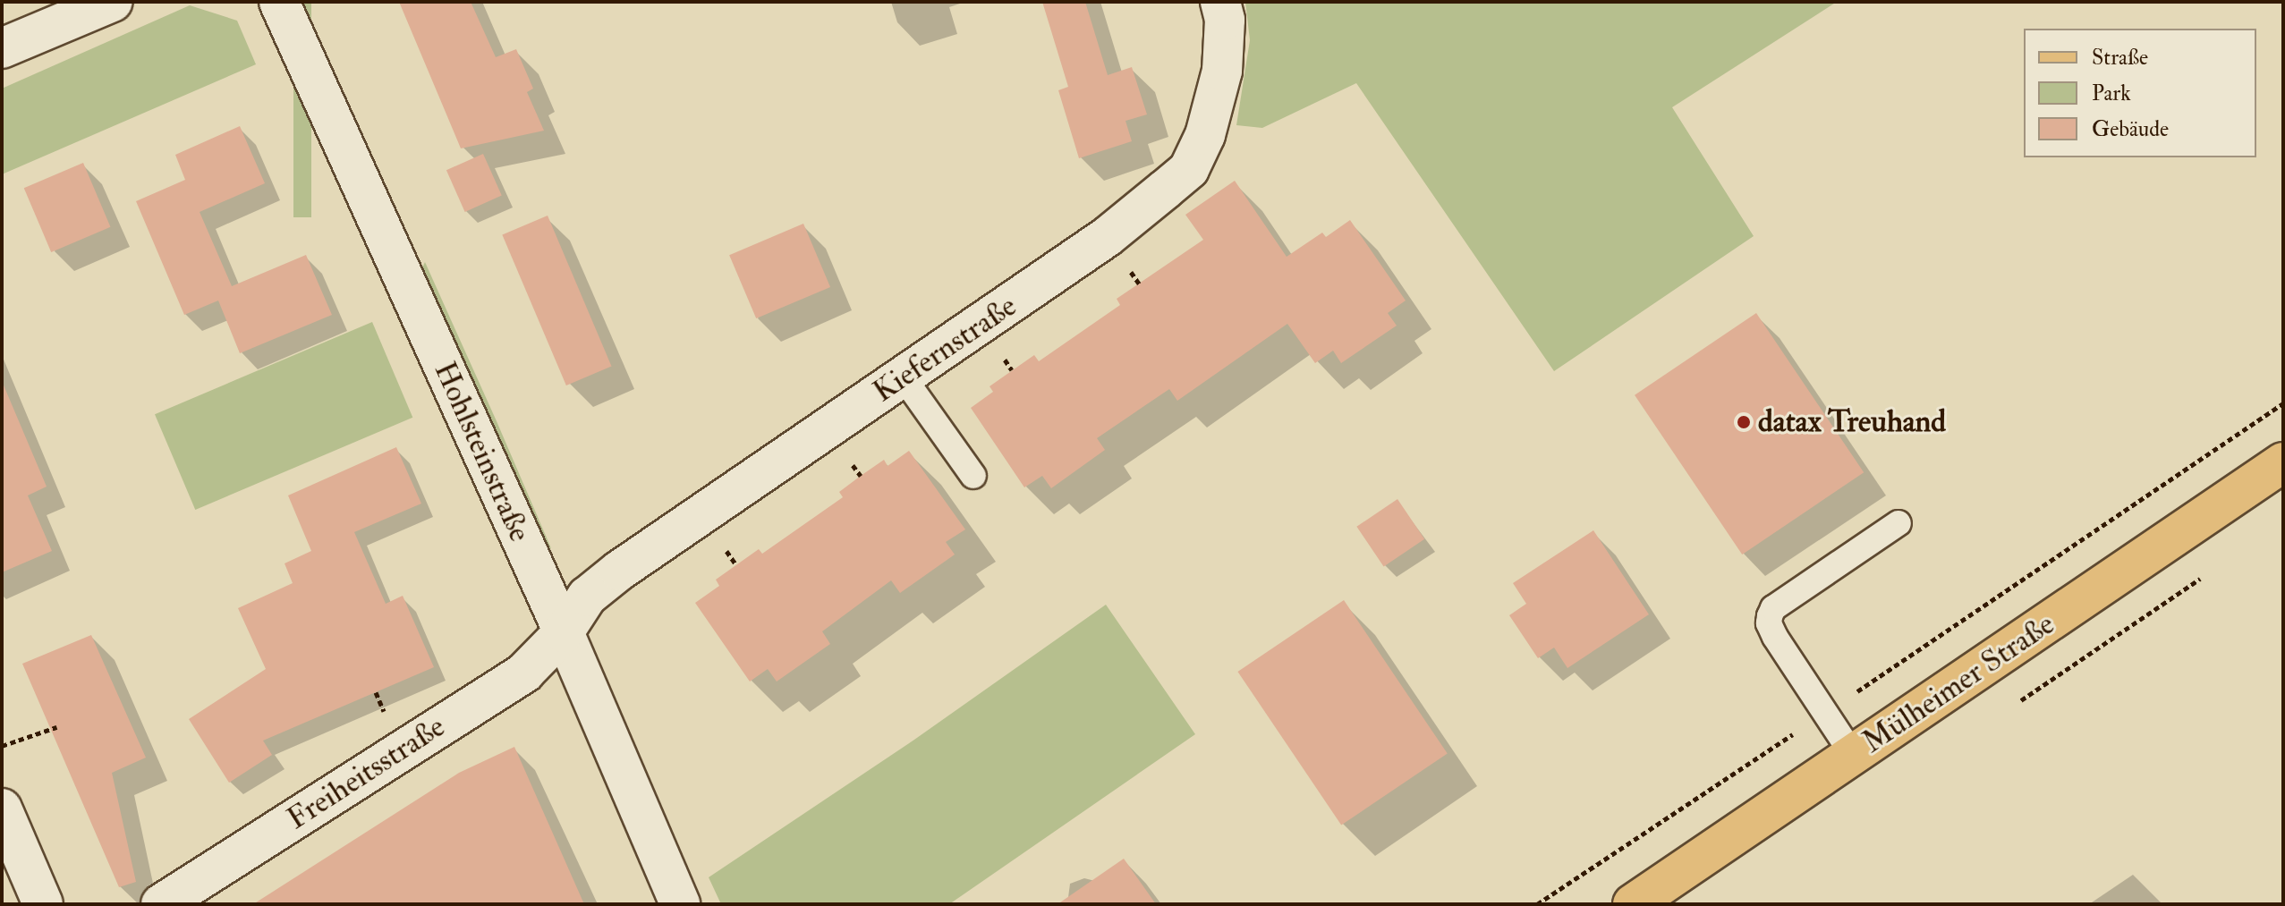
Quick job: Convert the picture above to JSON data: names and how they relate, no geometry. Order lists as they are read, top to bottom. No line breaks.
{"streets":{"main road":["Mülheimer Straße"],"street":["Kiefernstraße","Hohlsteinstraße","Freiheitsstraße"]},"crossings":[["Kiefernstraße","Hohlsteinstraße"],["Kiefernstraße","Freiheitsstraße"],["Hohlsteinstraße","Freiheitsstraße"]],"places":["datax Treuhand"],"legend":["Straße","Park","Gebäude"]}
